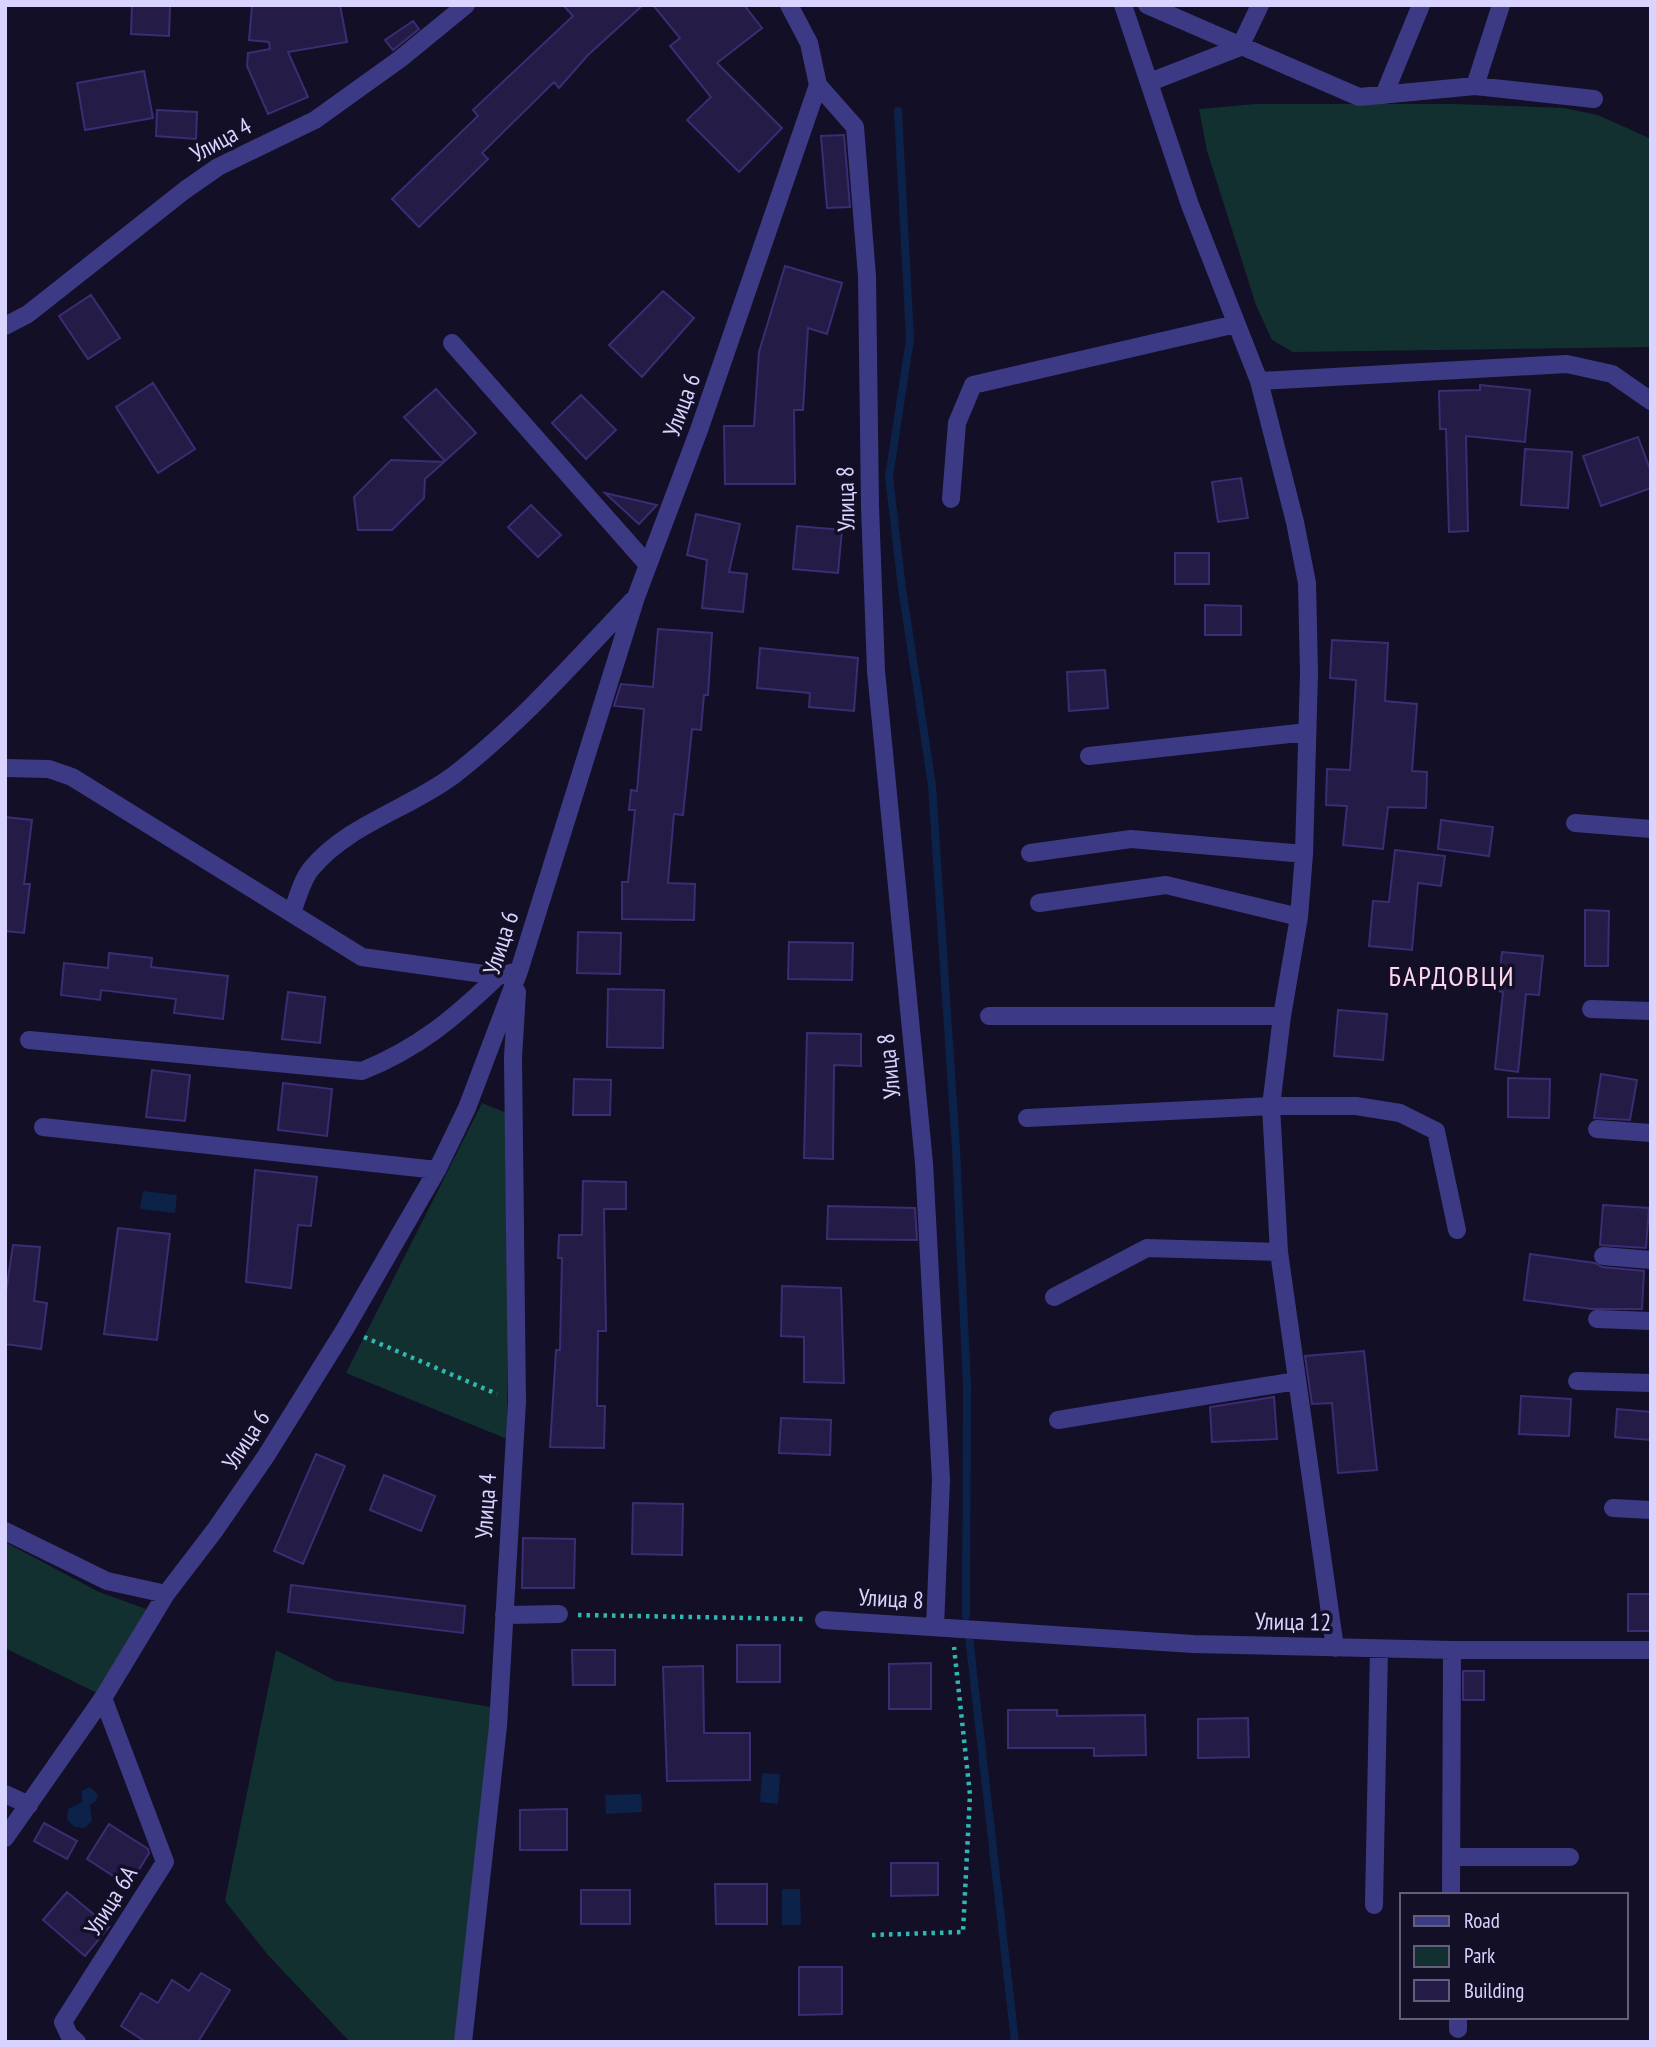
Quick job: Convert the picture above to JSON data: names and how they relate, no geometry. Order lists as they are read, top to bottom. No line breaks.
{"streets":{"street":["Улица 4","Улица 6","Улица 8","Улица 12","Улица 6A"]},"crossings":[["Улица 4","Улица 6"],["Улица 6","Улица 8"],["Улица 8","Улица 12"]],"districts":["БАРДОВЦИ"],"legend":["Road","Park","Building"]}
